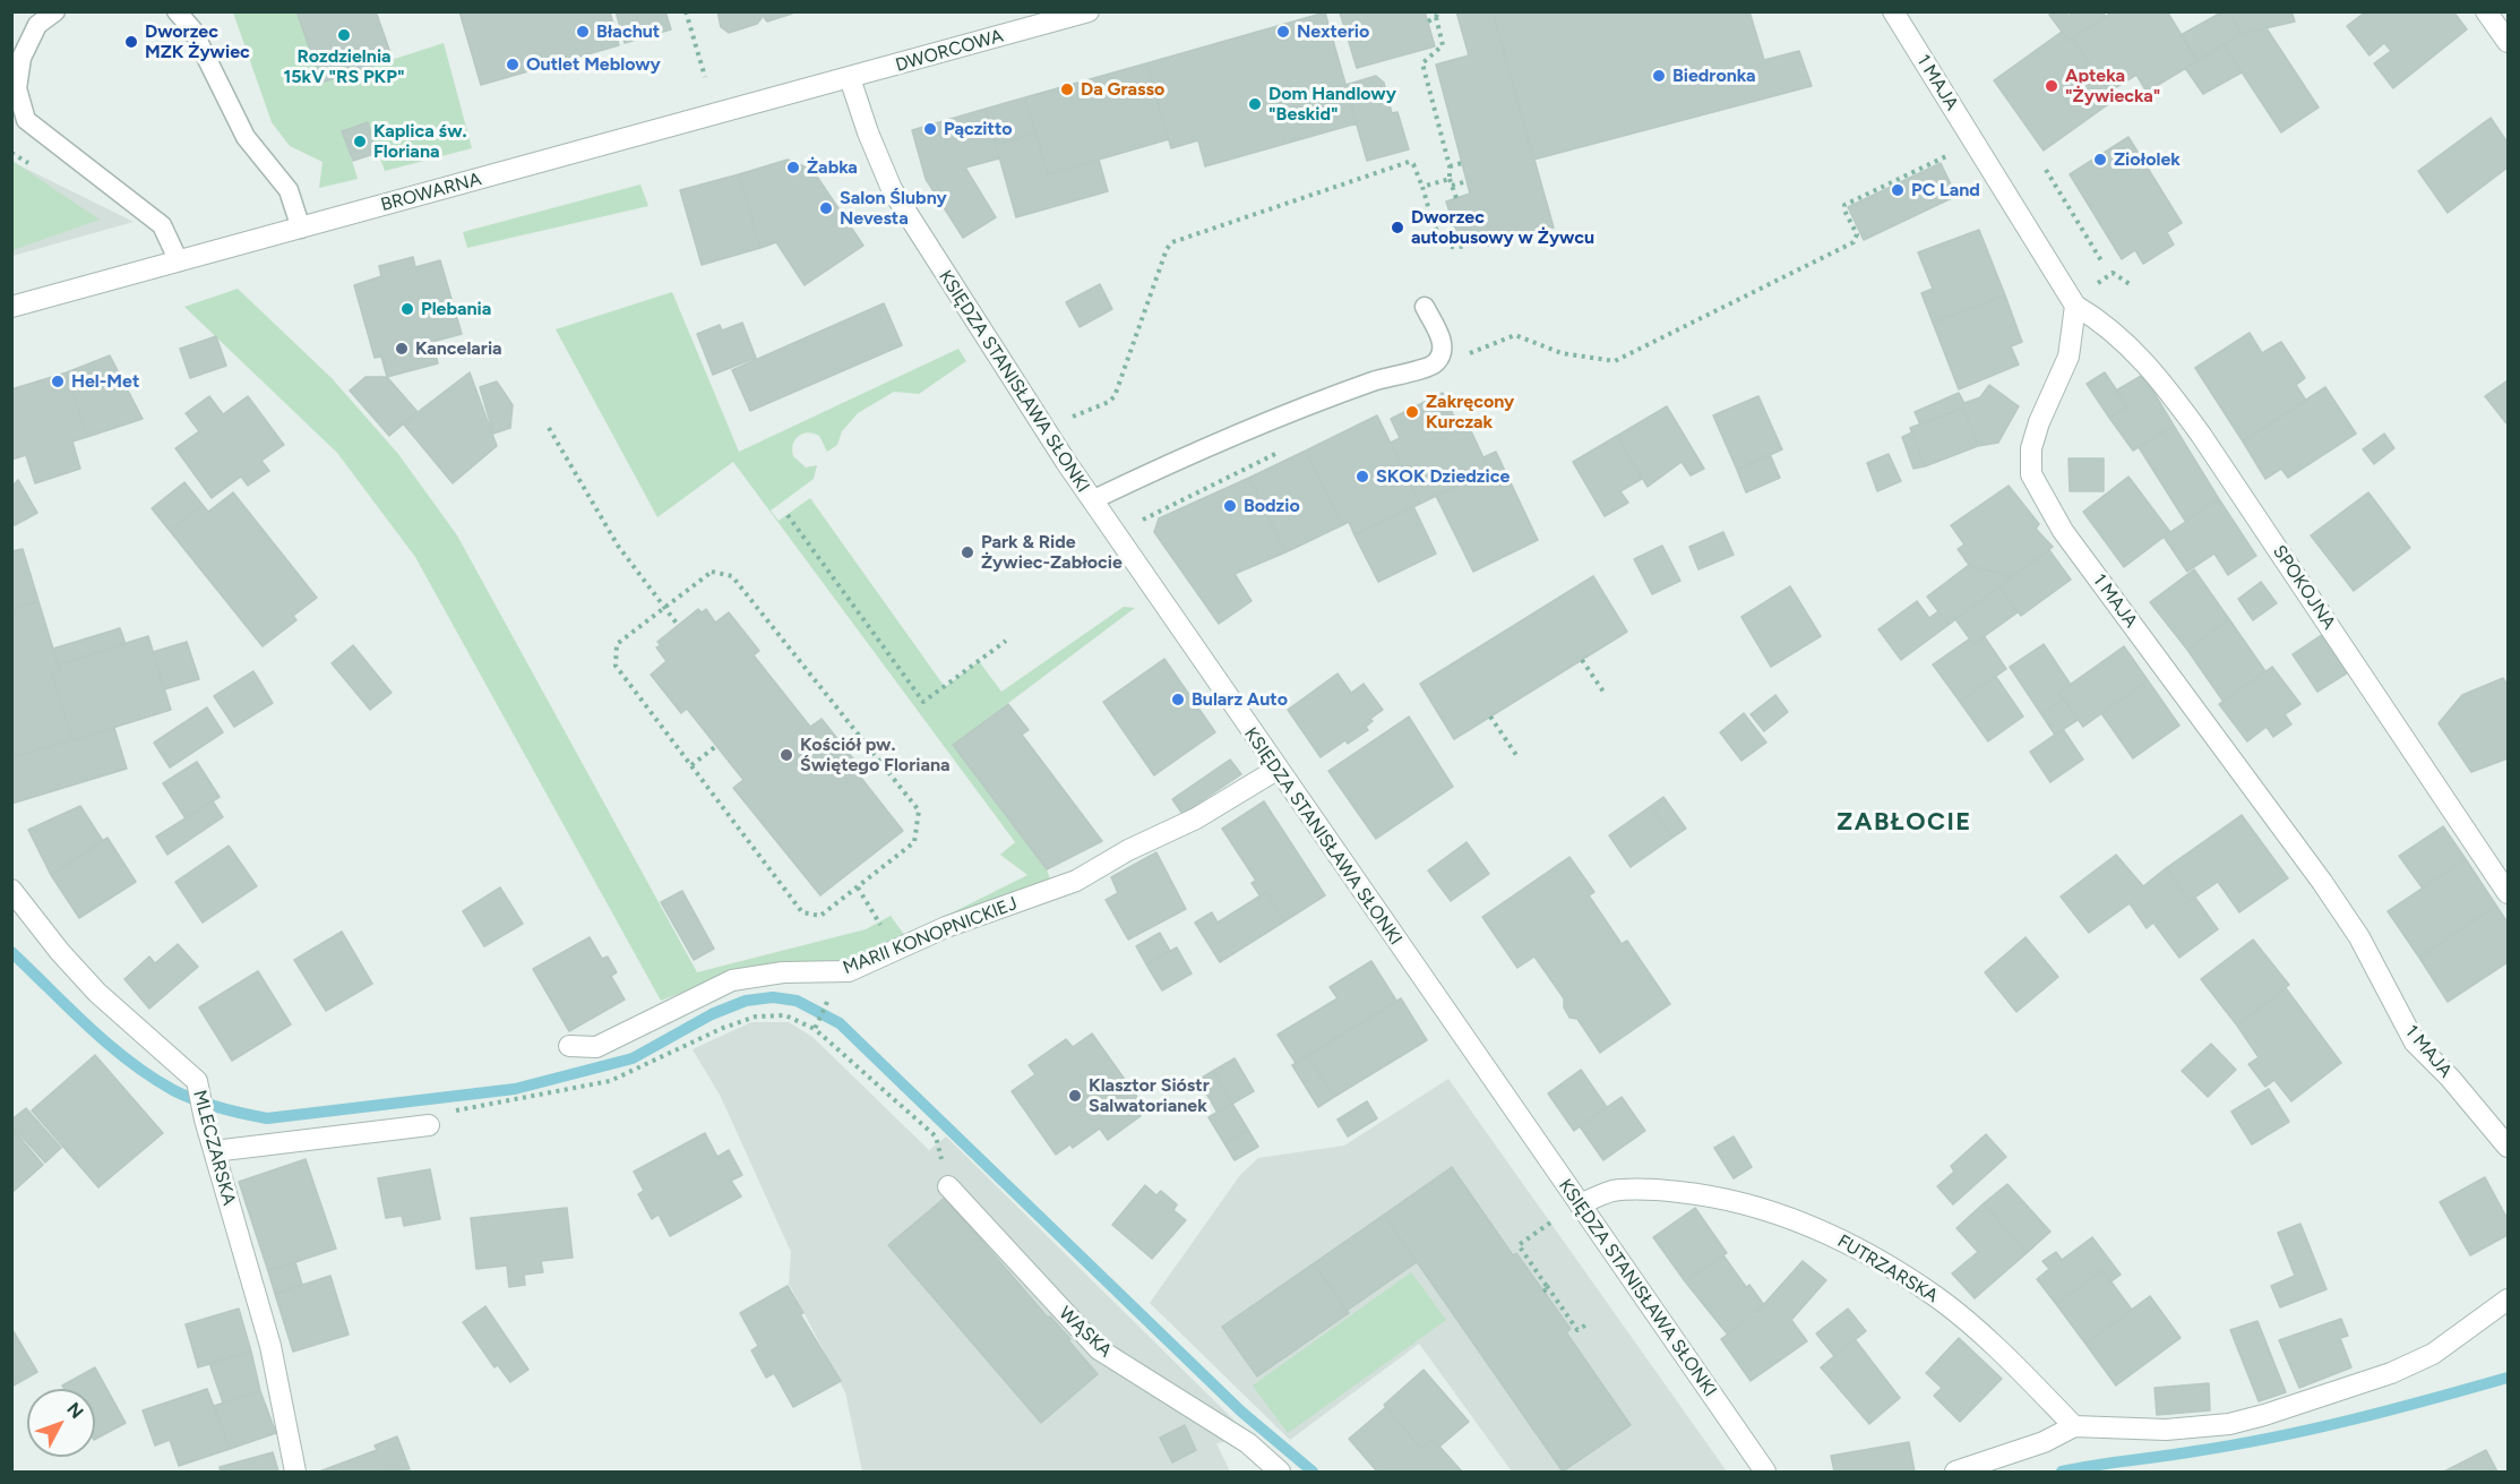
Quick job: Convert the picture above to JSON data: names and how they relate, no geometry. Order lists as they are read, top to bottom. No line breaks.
{"streets":{"street":["DWORCOWA","1 MAJA","BROWARNA","KSIĘDZA STANISŁAWA SŁONKI","SPOKOJNA","MARII KONOPNICKIEJ","MLECZARSKA","FUTRZARSKA","WĄSKA"]},"crossings":[["DWORCOWA","BROWARNA"],["DWORCOWA","KSIĘDZA STANISŁAWA SŁONKI"],["1 MAJA","SPOKOJNA"],["BROWARNA","KSIĘDZA STANISŁAWA SŁONKI"],["KSIĘDZA STANISŁAWA SŁONKI","MARII KONOPNICKIEJ"],["KSIĘDZA STANISŁAWA SŁONKI","FUTRZARSKA"]],"districts":["ZABŁOCIE"],"places":["Błachut","Nexterio","Rozdzielnia 15kV \"RS PKP\"","Dworzec MZK Żywiec","Outlet Meblowy","Biedronka","Apteka \"Żywiecka\"","Da Grasso","Dom Handlowy \"Beskid\"","Pączitto","Kaplica św. Floriana","Ziołolek","Żabka","PC Land","Salon Ślubny Nevesta","Dworzec autobusowy w Żywcu","Plebania","Kancelaria","Hel-Met","Zakręcony Kurczak","SKOK Dziedzice","Bodzio","Park & Ride Żywiec-Zabłocie","Bularz Auto","Kościół pw. Świętego Floriana","Klasztor Sióstr Salwatorianek"],"north":"top right"}
